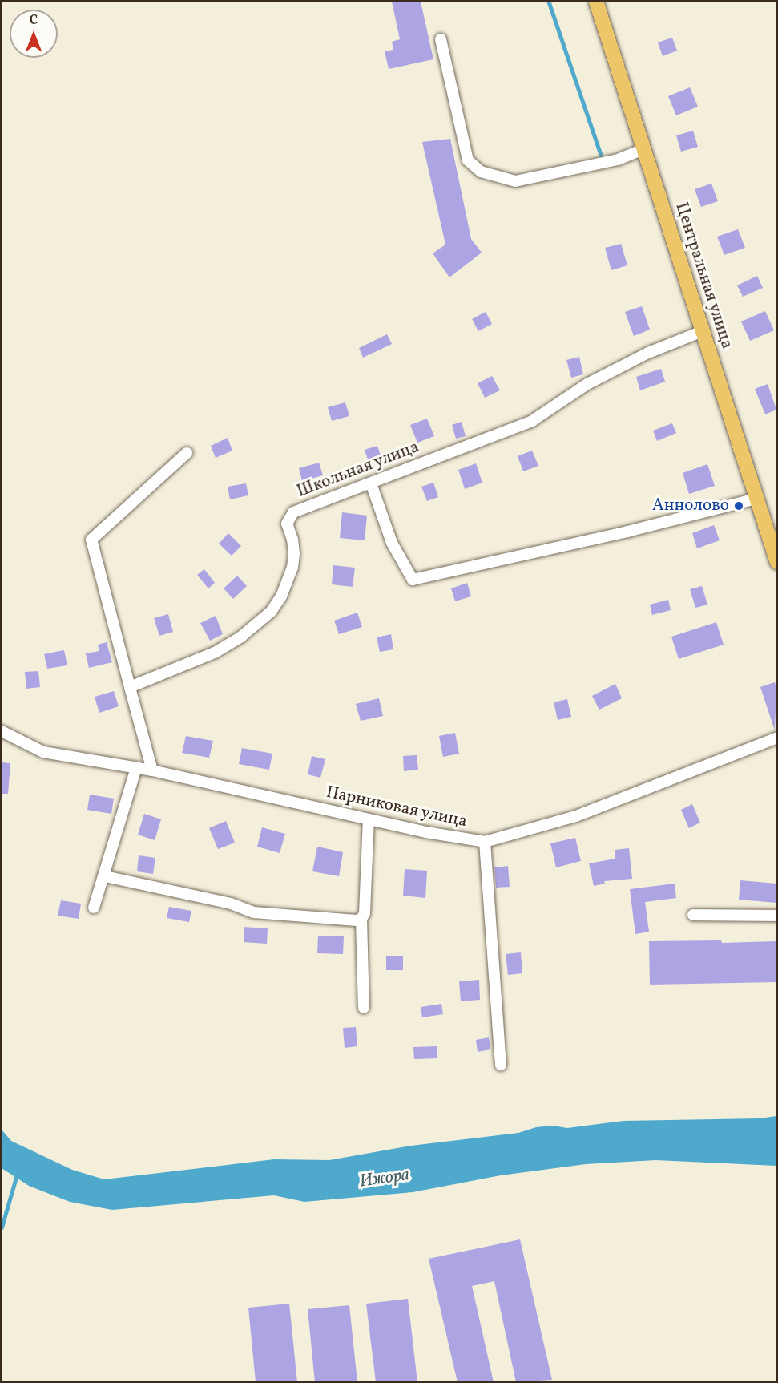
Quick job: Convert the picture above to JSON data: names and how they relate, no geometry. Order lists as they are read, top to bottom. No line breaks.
{"streets":{"main road":["Центральная улица"],"street":["Школьная улица","Парниковая улица"]},"crossings":[["Центральная улица","Школьная улица"]],"water":["Ижора"],"places":["Аннолово"],"north":"top"}
